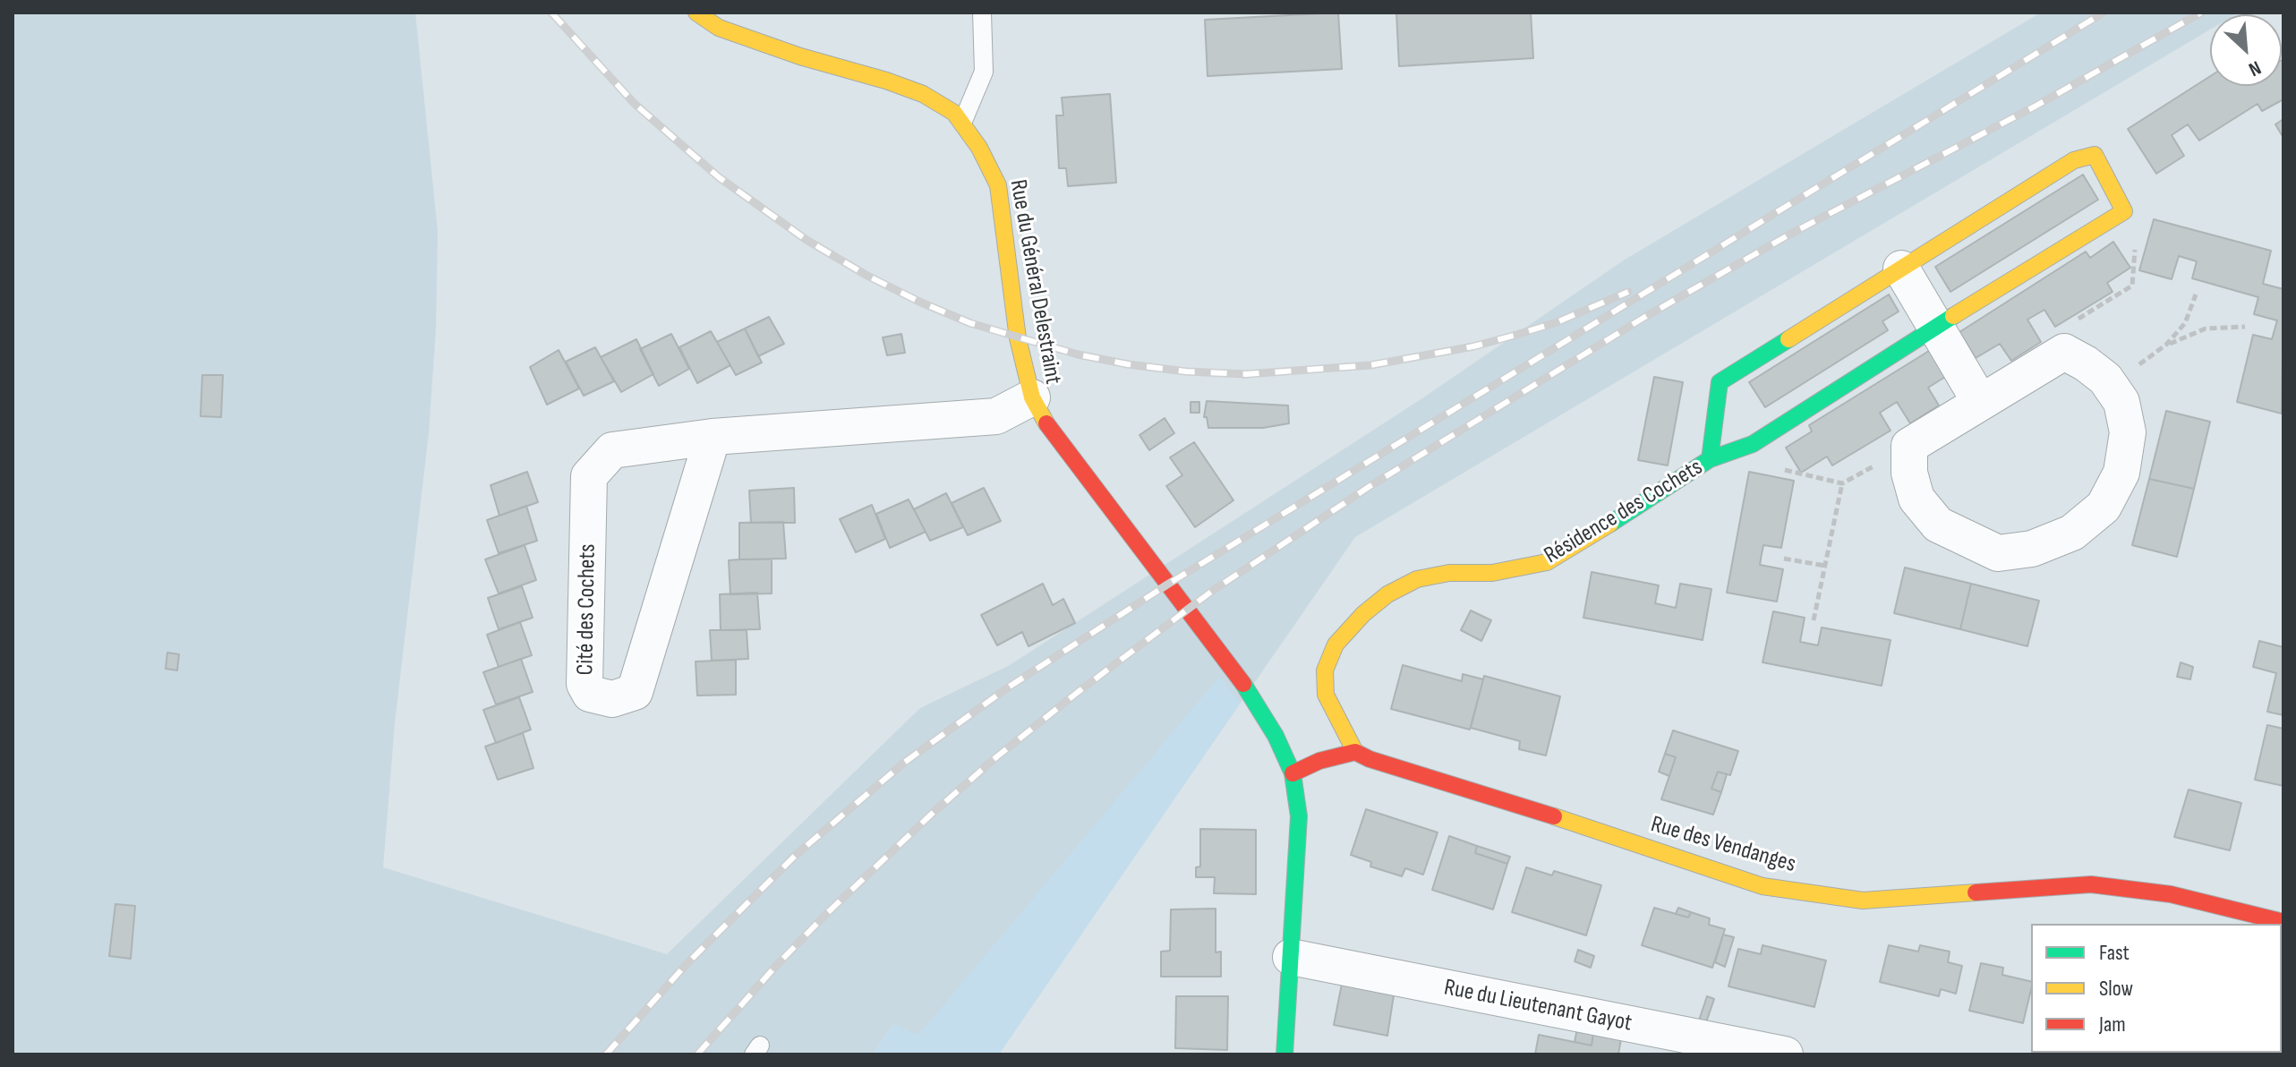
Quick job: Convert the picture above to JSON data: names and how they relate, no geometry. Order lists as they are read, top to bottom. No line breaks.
{"streets":{"street":["Rue du Général Delestraint","Résidence des Cochets","Cité des Cochets","Rue des Vendanges","Rue du Lieutenant Gayot"]},"crossings":[["Rue du Général Delestraint","Cité des Cochets"],["Résidence des Cochets","Rue des Vendanges"]],"legend":["Fast","Slow","Jam"],"north":"bottom right"}
